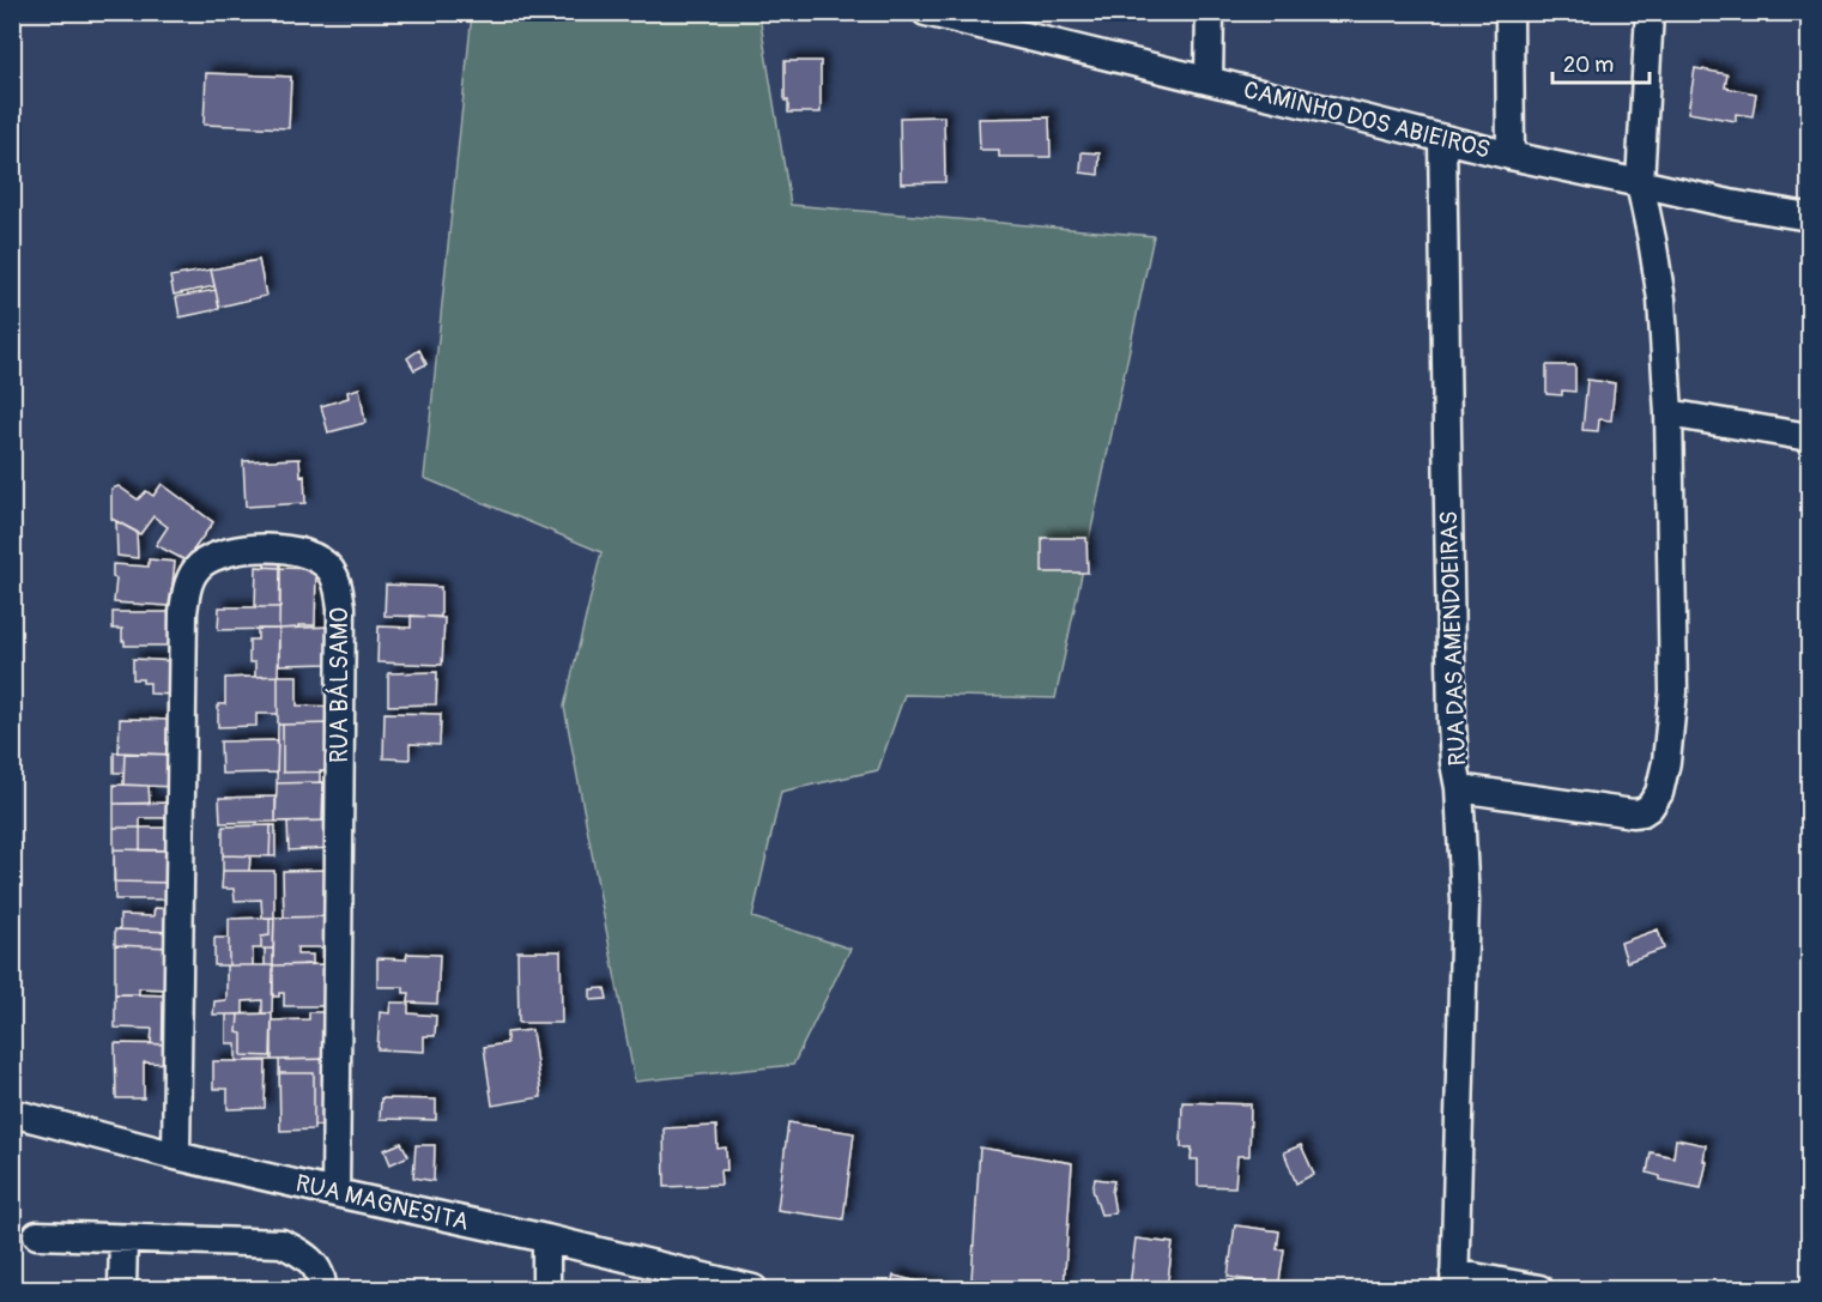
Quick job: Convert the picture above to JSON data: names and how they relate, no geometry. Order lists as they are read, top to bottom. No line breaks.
{"streets":{"street":["CAMINHO DOS ABIEIROS","RUA DAS AMENDOEIRAS","RUA BÁLSAMO","RUA MAGNESITA"]},"crossings":[["CAMINHO DOS ABIEIROS","RUA DAS AMENDOEIRAS"],["RUA BÁLSAMO","RUA MAGNESITA"]],"scale_bar":"20 m"}
